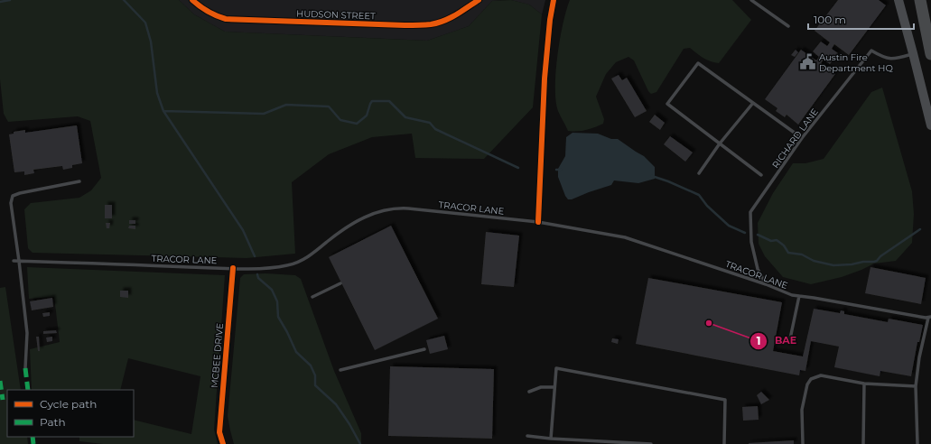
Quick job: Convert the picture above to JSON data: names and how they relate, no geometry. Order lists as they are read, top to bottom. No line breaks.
{"streets":{"street":["HUDSON STREET","MCBEE DRIVE"],"lane":["RICHARD LANE","TRACOR LANE"]},"crossings":[["RICHARD LANE","TRACOR LANE"],["TRACOR LANE","MCBEE DRIVE"]],"places":{"public building":["Austin Fire Department HQ"],"other":["BAE"]},"legend":["Cycle path","Path"],"scale_bar":"100 m"}
